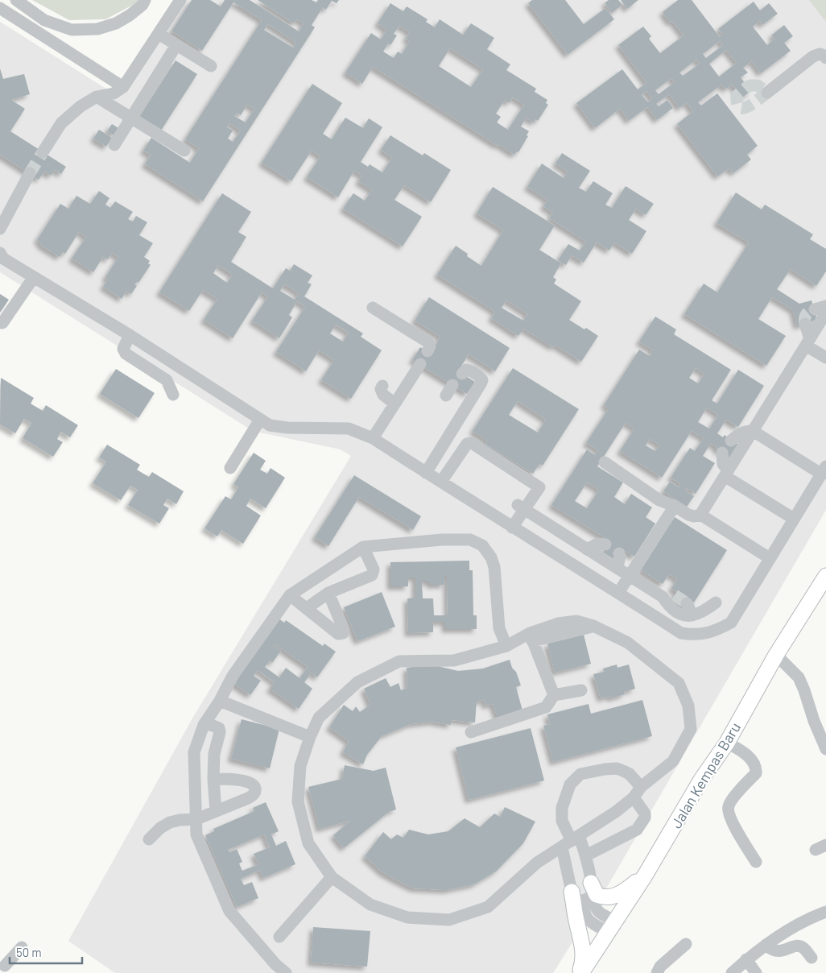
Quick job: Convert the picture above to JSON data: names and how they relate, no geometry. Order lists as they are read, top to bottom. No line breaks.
{"streets":{"main road":["Jalan Kempas Baru"]},"scale_bar":"50 m"}
